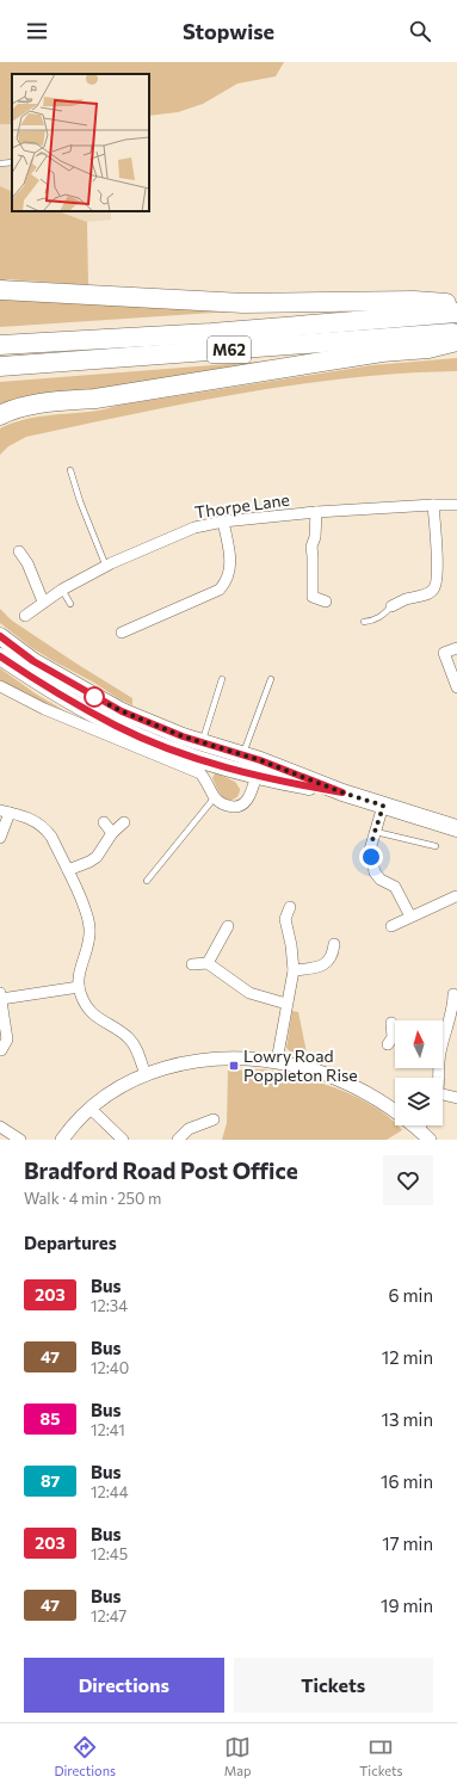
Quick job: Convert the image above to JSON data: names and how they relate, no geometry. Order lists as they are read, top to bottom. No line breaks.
{"streets":{"highway":["M62"],"street":["Thorpe Lane"]},"places":{"transit":["Lowry Road Poppleton Rise"]},"lines":["bus line 203"],"north":"top","page":{"header":"Stopwise","heading":[["Bradford Road Post Office","Walk · 4 min · 250 m"],"Departures"],"list":[{"mark":"203","name":"Bus","note":"12:34","value":"6 min"},{"mark":"47","name":"Bus","note":"12:40","value":"12 min"},{"mark":"85","name":"Bus","note":"12:41","value":"13 min"},{"mark":"87","name":"Bus","note":"12:44","value":"16 min"},{"mark":"203","name":"Bus","note":"12:45","value":"17 min"},{"mark":"47","name":"Bus","note":"12:47","value":"19 min"}],"buttons":["Directions","Tickets"],"tabs":["Directions","Map","Tickets"]}}
